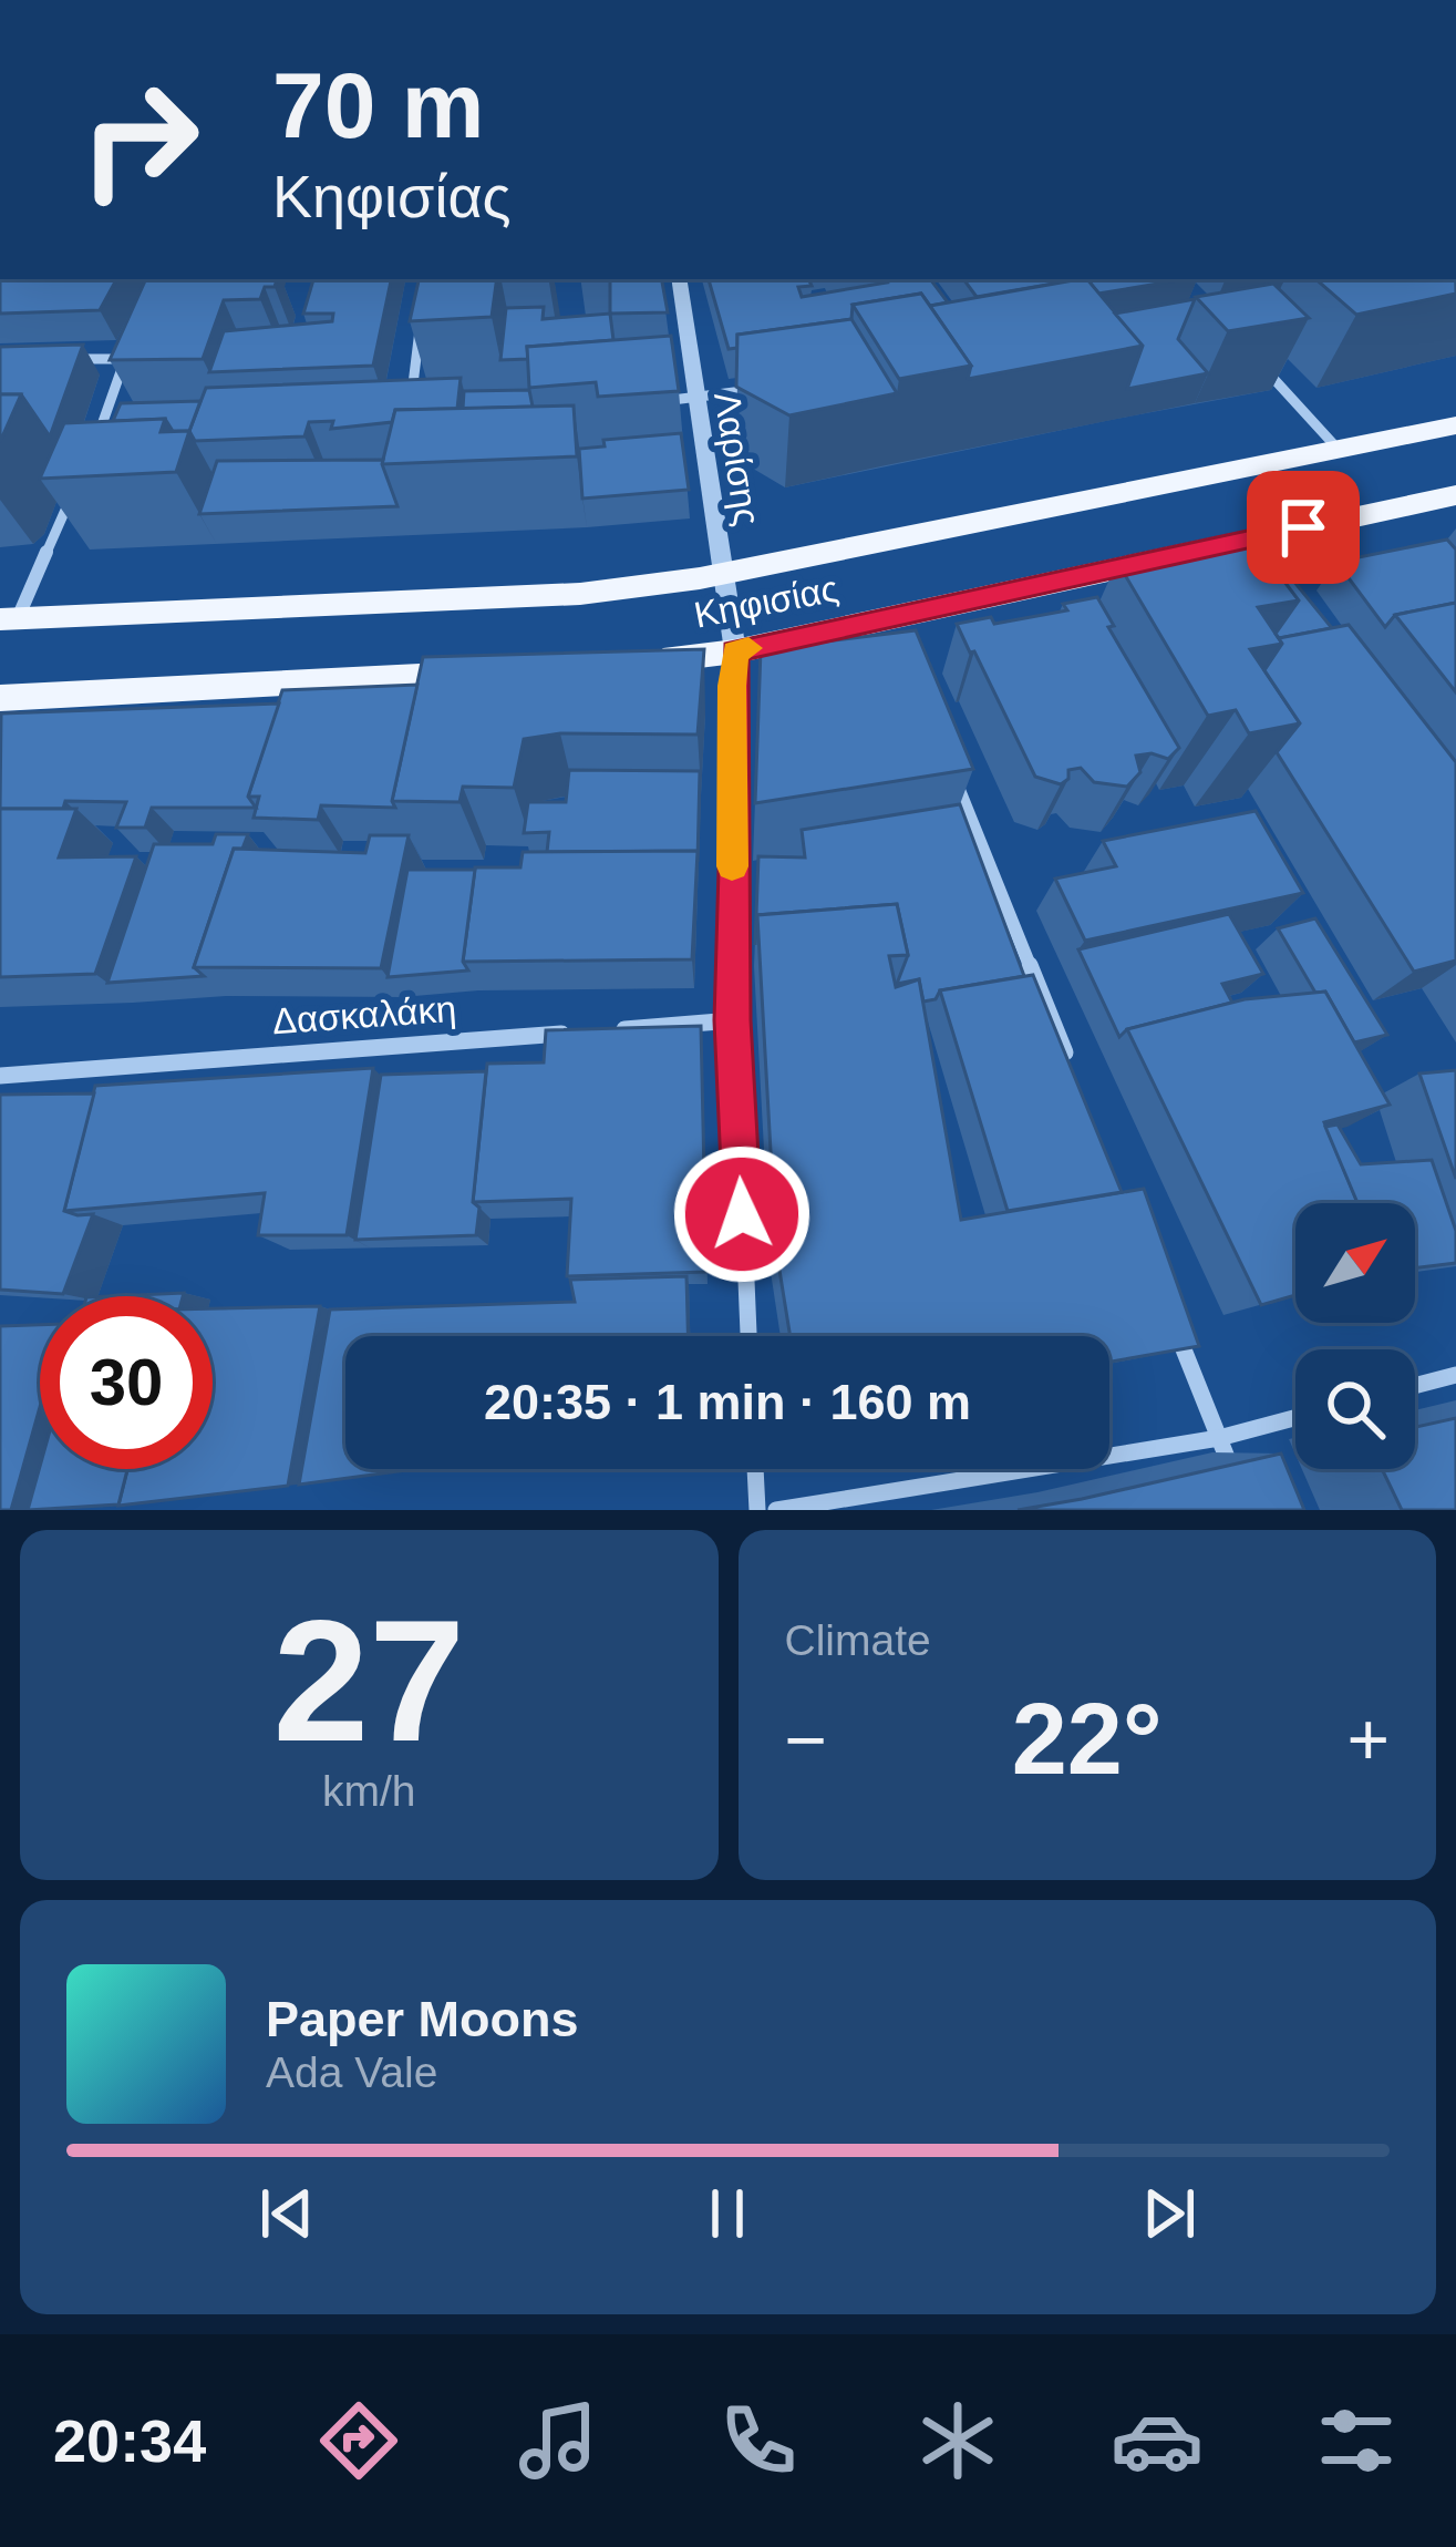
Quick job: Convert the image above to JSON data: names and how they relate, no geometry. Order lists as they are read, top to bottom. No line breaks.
{"streets":{"main road":["Κηφισίας"],"street":["Λαρίσης","Δασκαλάκη"]},"crossings":[["Λαρίσης","Κηφισίας"]],"north":"top right","page":{"turn":["70 m","Κηφισίας"],"limit":"30","trip":"20:35 · 1 min · 160 m","tile":[["27","km/h"],"Climate"],"heat":["−","22°","+"],"song":["Paper Moons","Ada Vale"],"tabs":"20:34"}}
